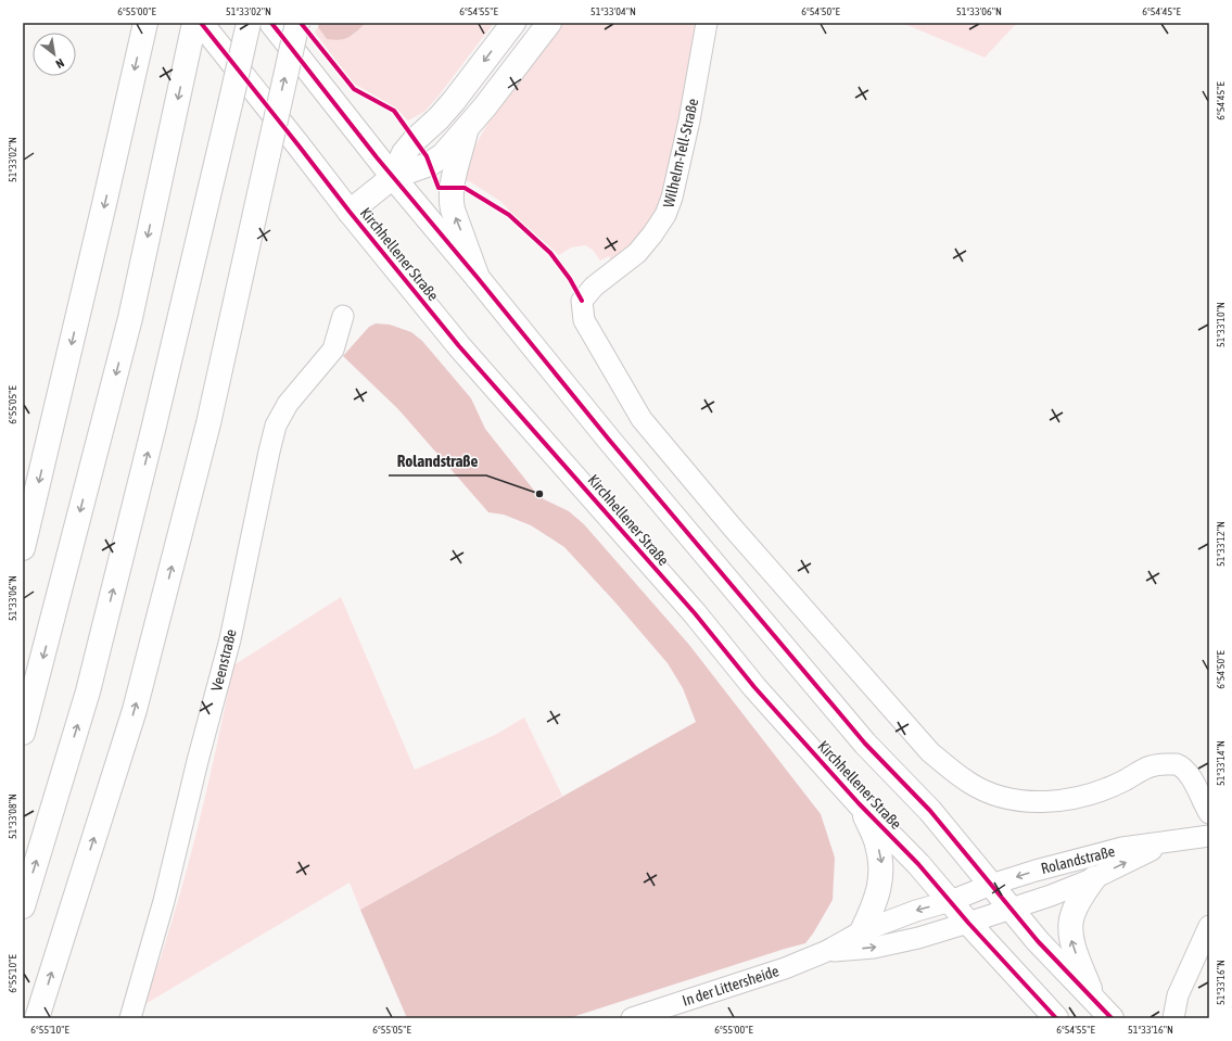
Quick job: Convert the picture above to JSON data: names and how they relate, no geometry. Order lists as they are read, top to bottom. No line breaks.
{"streets":{"main road":["Kirchhellener Straße"],"street":["Wilhelm-Tell-Straße","Veenstraße","Rolandstraße","In der Littersheide"]},"crossings":[["Kirchhellener Straße","Rolandstraße"],["Kirchhellener Straße","In der Littersheide"],["Rolandstraße","In der Littersheide"]],"places":["Rolandstraße"],"north":"bottom right","coordinates":["6°55'00\"E","51°33'02\"N","6°54'55\"E","51°33'04\"N","6°54'50\"E","51°33'06\"N","6°54'45\"E","51°33'10\"N","6°55'05\"E","51°33'12\"N","51°33'14\"N","51°33'08\"N","6°55'10\"E","51°33'16\"N"]}
